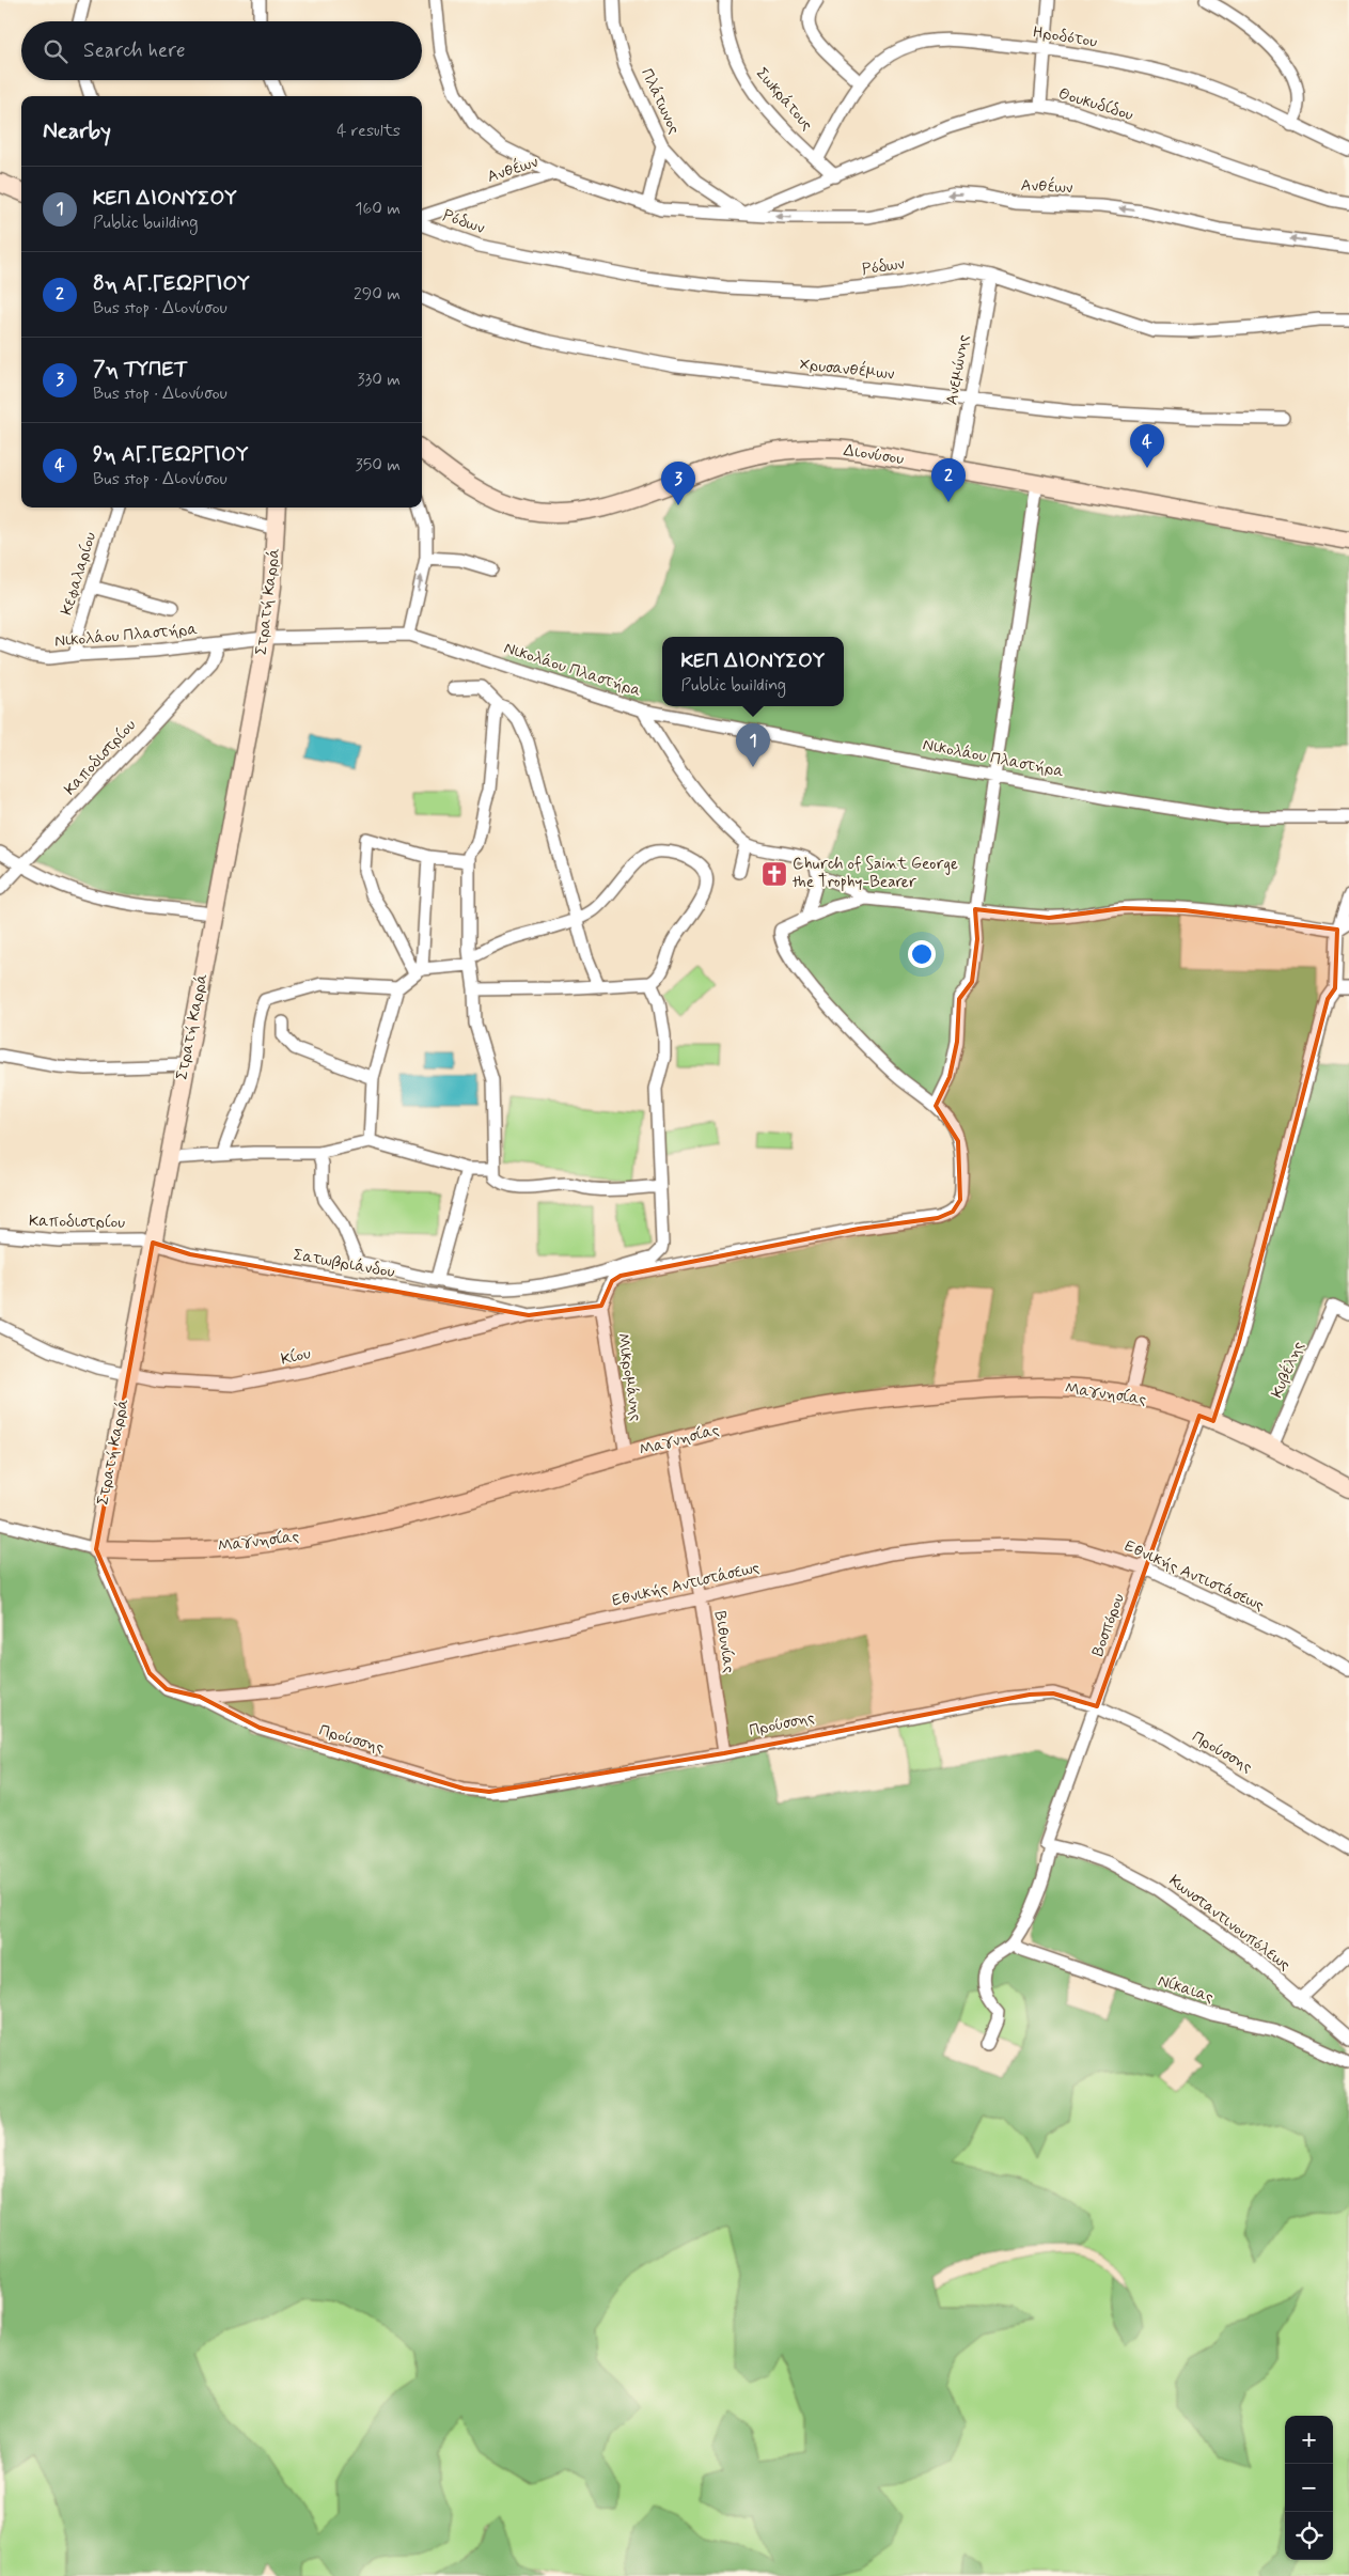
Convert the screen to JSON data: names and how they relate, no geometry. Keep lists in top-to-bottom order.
{
  "streets": {
    "street": [
      "Ηροδότου",
      "Σωκράτους",
      "Πλάτωνος",
      "Θουκυδίδου",
      "Ανθέων",
      "Ρόδων",
      "Χρυσανθέμων",
      "Ανεμώνης",
      "Διονύσου",
      "Κεφαλαρίου",
      "Στρατή Καρρά",
      "Νικολάου Πλαστήρα",
      "Καποδιστρίου",
      "Σατωβριάνδου",
      "Κίου",
      "Κυβέλης",
      "Μικρομάνης",
      "Μαγνησίας",
      "Εθνικής Αντιστάσεως",
      "Βοσπόρου",
      "Βιθυνίας",
      "Προύσσης",
      "Κωνσταντινουπόλεως",
      "Νίκαιας"
    ]
  },
  "crossings": [
    ["Ηροδότου", "Σωκράτους"],
    ["Σωκράτους", "Θουκυδίδου"],
    ["Σωκράτους", "Ανθέων"],
    ["Πλάτωνος", "Ανθέων"],
    ["Θουκυδίδου", "Ανθέων"],
    ["Ρόδων", "Ανεμώνης"],
    ["Χρυσανθέμων", "Ανεμώνης"],
    ["Ανεμώνης", "Διονύσου"],
    ["Κεφαλαρίου", "Νικολάου Πλαστήρα"],
    ["Στρατή Καρρά", "Νικολάου Πλαστήρα"],
    ["Στρατή Καρρά", "Καποδιστρίου"],
    ["Στρατή Καρρά", "Σατωβριάνδου"],
    ["Στρατή Καρρά", "Κίου"],
    ["Στρατή Καρρά", "Μαγνησίας"],
    ["Στρατή Καρρά", "Εθνικής Αντιστάσεως"],
    ["Νικολάου Πλαστήρα", "Καποδιστρίου"],
    ["Καποδιστρίου", "Σατωβριάνδου"],
    ["Σατωβριάνδου", "Κίου"],
    ["Κίου", "Μικρομάνης"],
    ["Κυβέλης", "Μαγνησίας"],
    ["Μικρομάνης", "Μαγνησίας"],
    ["Μαγνησίας", "Εθνικής Αντιστάσεως"],
    ["Μαγνησίας", "Βοσπόρου"],
    ["Μαγνησίας", "Βιθυνίας"],
    ["Εθνικής Αντιστάσεως", "Βοσπόρου"],
    ["Εθνικής Αντιστάσεως", "Βιθυνίας"],
    ["Εθνικής Αντιστάσεως", "Προύσσης"],
    ["Βοσπόρου", "Προύσσης"],
    ["Βοσπόρου", "Κωνσταντινουπόλεως"],
    ["Βοσπόρου", "Νίκαιας"],
    ["Βιθυνίας", "Προύσσης"]
  ],
  "one_way": ["Ανθέων"],
  "places": {
    "church": ["Church of Saint George the Trophy-Bearer"]
  },
  "page": {
    "search": "Search here",
    "heading": ["Nearby", "4 results"],
    "list": [
      {
        "mark": "1",
        "name": "ΚΕΠ ΔΙΟΝΥΣΟΥ",
        "note": "Public building",
        "value": "160 m"
      },
      {
        "mark": "2",
        "name": "8η ΑΓ.ΓΕΩΡΓΙΟΥ",
        "note": "Bus stop · Διονύσου",
        "value": "290 m"
      },
      {
        "mark": "3",
        "name": "7η ΤΥΠΕΤ",
        "note": "Bus stop · Διονύσου",
        "value": "330 m"
      },
      {
        "mark": "4",
        "name": "9η ΑΓ.ΓΕΩΡΓΙΟΥ",
        "note": "Bus stop · Διονύσου",
        "value": "350 m"
      }
    ],
    "pins": [
      "4",
      "2",
      "3",
      "1"
    ],
    "popup": ["ΚΕΠ ΔΙΟΝΥΣΟΥ", "Public building"],
    "map_buttons": ["+", "−"]
  }
}
